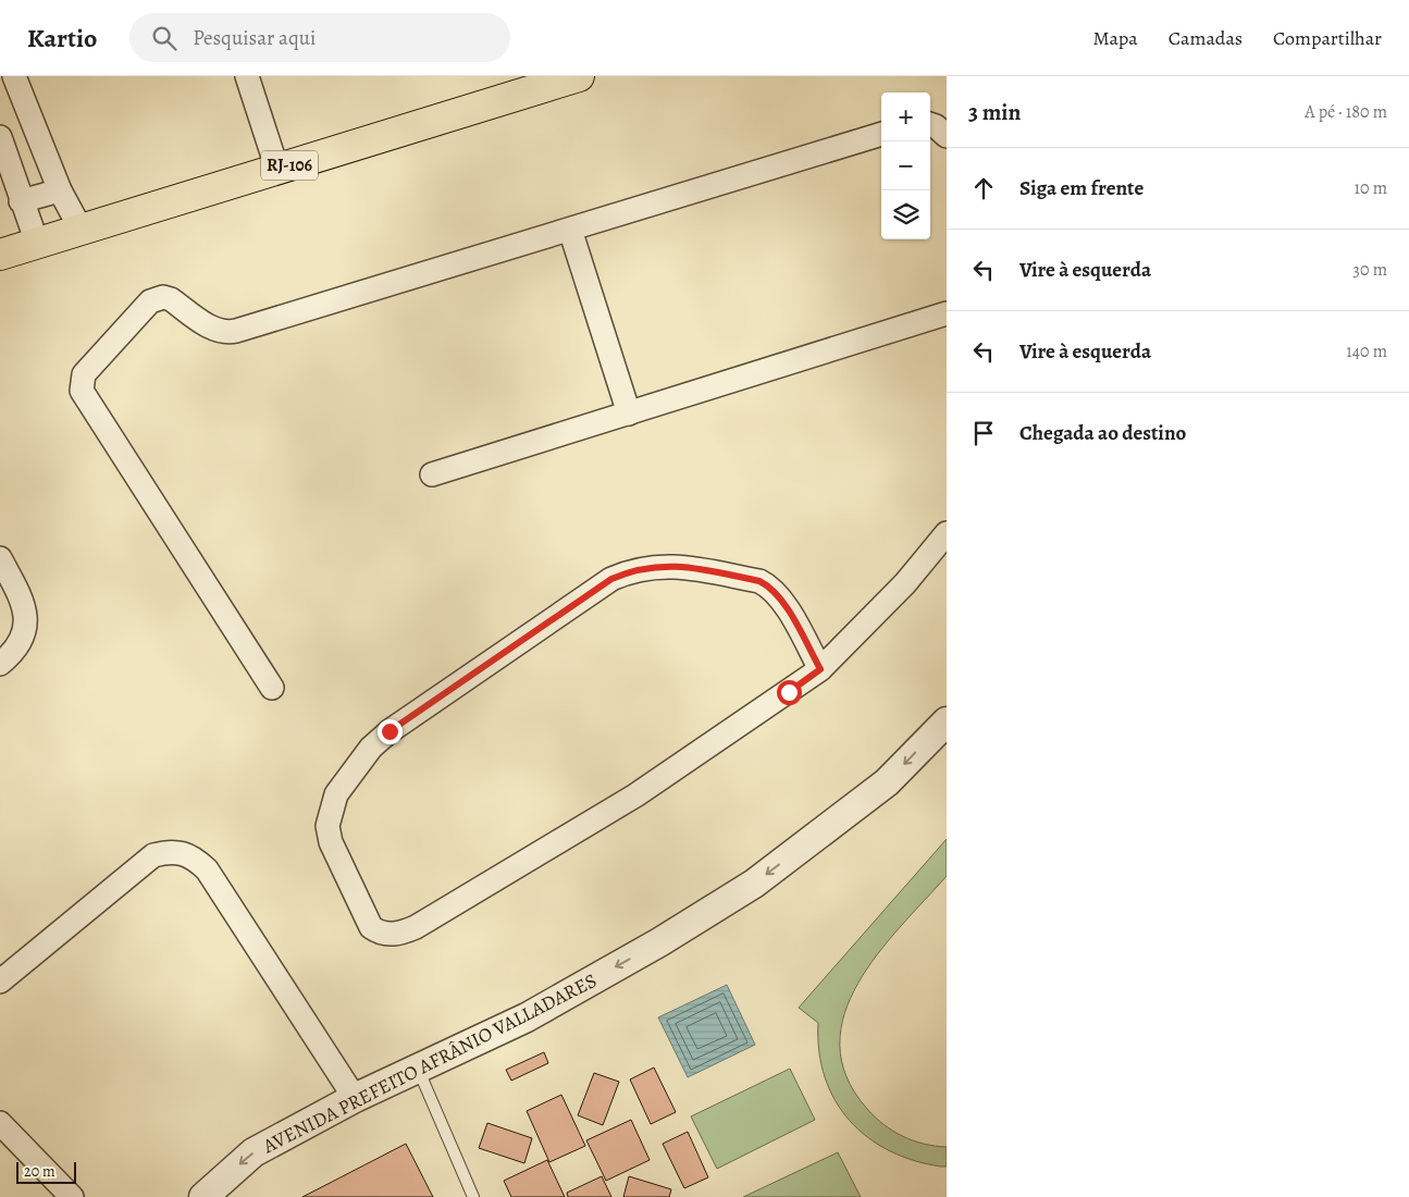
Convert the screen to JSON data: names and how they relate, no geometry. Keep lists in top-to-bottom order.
{
  "streets": {
    "highway": ["RJ-106"],
    "street": ["AVENIDA PREFEITO AFRÂNIO VALLADARES"]
  },
  "one_way": ["AVENIDA PREFEITO AFRÂNIO VALLADARES"],
  "scale_bar": "20 m",
  "page": {
    "header": "Kartio",
    "search": "Pesquisar aqui",
    "nav": ["Mapa", "Camadas", "Compartilhar"],
    "heading": ["3 min", "A pé · 180 m"],
    "map_buttons": ["+", "−"],
    "list": [
      ["Siga em frente", "10 m"],
      ["Vire à esquerda", "30 m"],
      ["Vire à esquerda", "140 m"],
      "Chegada ao destino"
    ],
    "scale": "20 m"
  }
}
